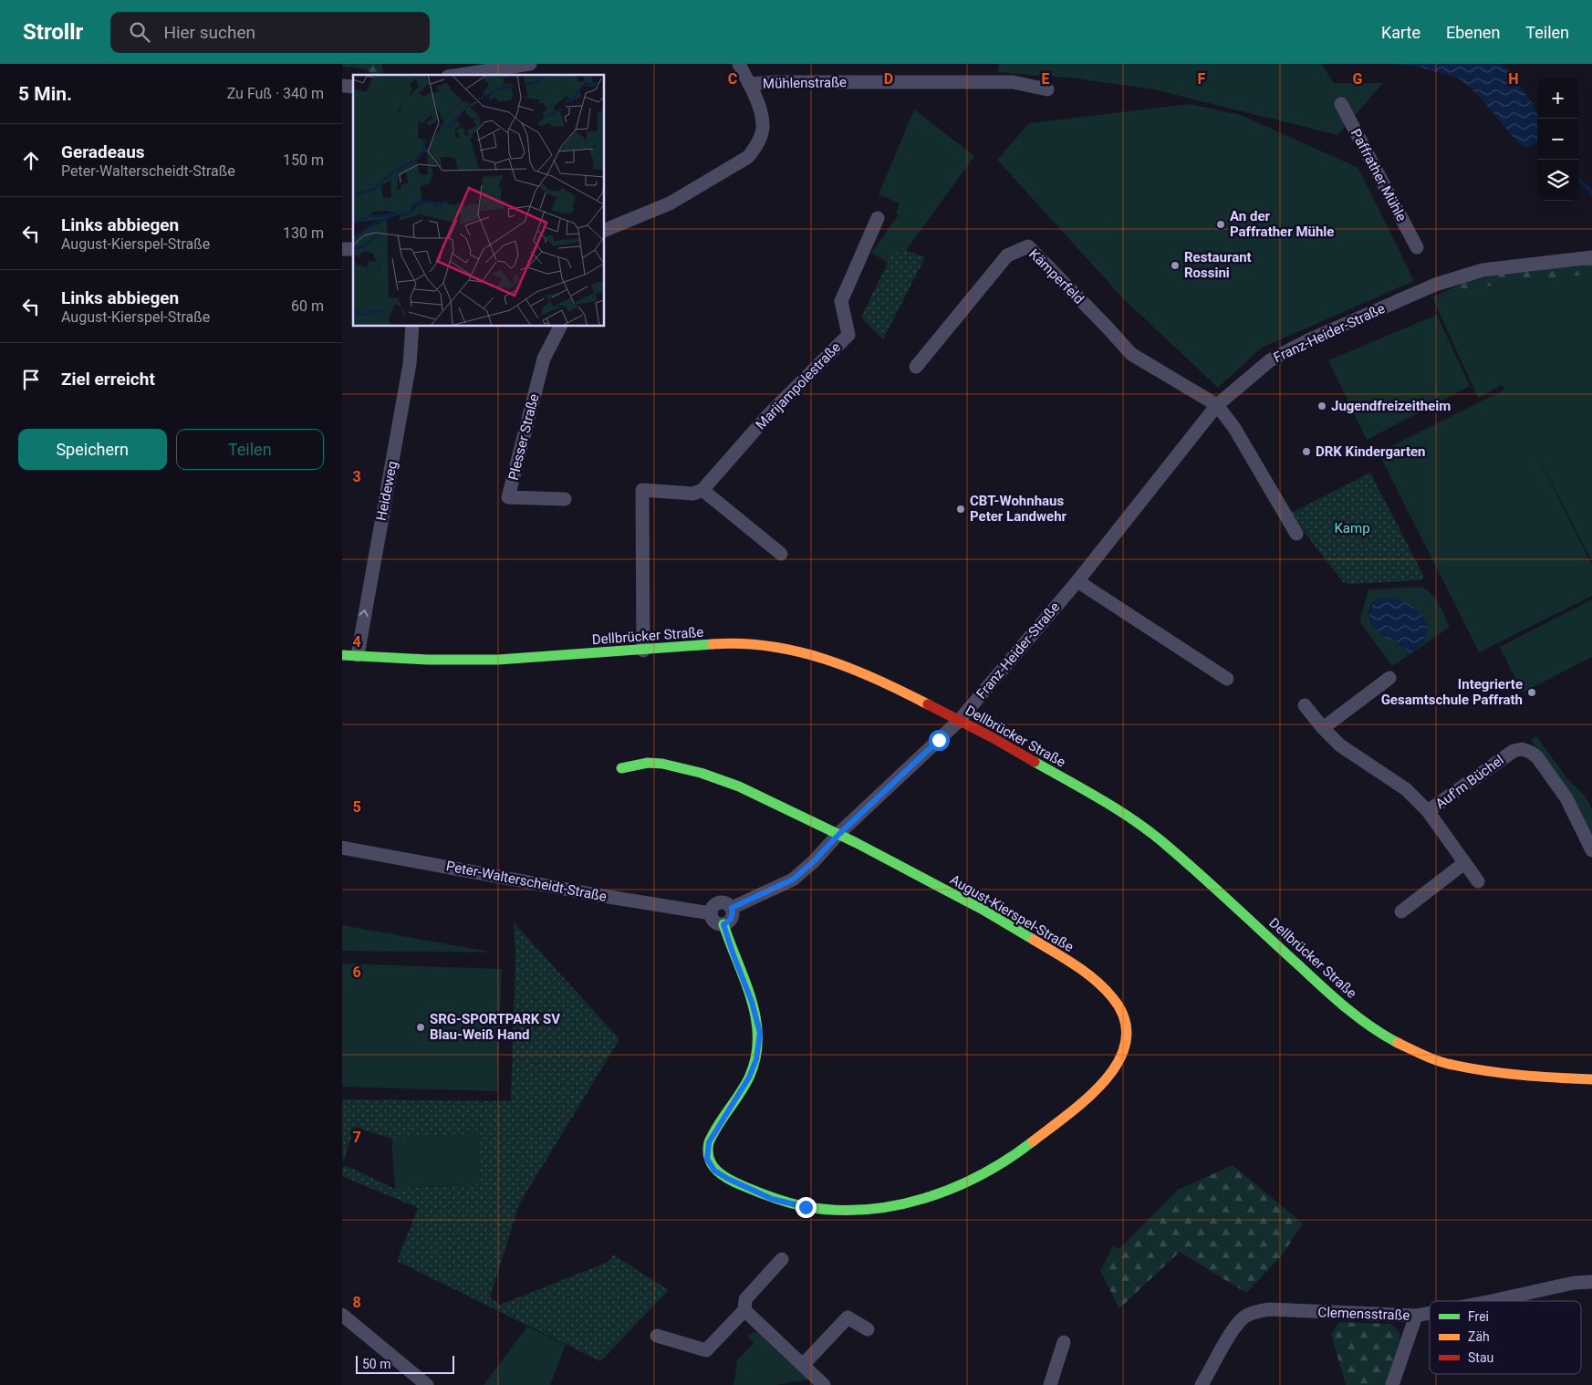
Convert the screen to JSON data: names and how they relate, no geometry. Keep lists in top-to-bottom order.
{
  "streets": {
    "main road": ["Dellbrücker Straße", "August-Kierspel-Straße"],
    "street": [
      "Mühlenstraße",
      "Paffrather Mühle",
      "Kämperfeld",
      "Franz-Heider-Straße",
      "Marijampolestraße",
      "Plesser Straße",
      "Heideweg",
      "Auf'm Büchel",
      "Peter-Walterscheidt-Straße",
      "Clemensstraße"
    ]
  },
  "crossings": [
    ["Kämperfeld", "Franz-Heider-Straße"],
    ["Franz-Heider-Straße", "Dellbrücker Straße"],
    ["Heideweg", "Dellbrücker Straße"],
    ["Peter-Walterscheidt-Straße", "August-Kierspel-Straße"]
  ],
  "one_way": ["Heideweg"],
  "parks": ["Kamp"],
  "places": [
    "An der Paffrather Mühle",
    "Restaurant Rossini",
    "Jugendfreizeitheim",
    "DRK Kindergarten",
    "CBT-Wohnhaus Peter Landwehr",
    "Integrierte Gesamtschule Paffrath",
    "SRG-SPORTPARK SV Blau-Weiß Hand"
  ],
  "legend": ["Frei", "Zäh", "Stau"],
  "scale_bar": "50 m",
  "page": {
    "header": "Strollr",
    "search": "Hier suchen",
    "nav": ["Karte", "Ebenen", "Teilen"],
    "heading": ["5 Min.", "Zu Fuß · 340 m"],
    "map_buttons": ["+", "−"],
    "list": [
      ["Geradeaus", "Peter-Walterscheidt-Straße", "150 m"],
      ["Links abbiegen", "August-Kierspel-Straße", "130 m"],
      ["Links abbiegen", "August-Kierspel-Straße", "60 m"],
      "Ziel erreicht"
    ],
    "buttons": ["Speichern", "Teilen"],
    "scale": "50 m"
  },
  "grid": {
    "columns": [
      "C",
      "D",
      "E",
      "F",
      "G",
      "H"
    ],
    "rows": [
      "3",
      "4",
      "5",
      "6",
      "7",
      "8"
    ]
  }
}
